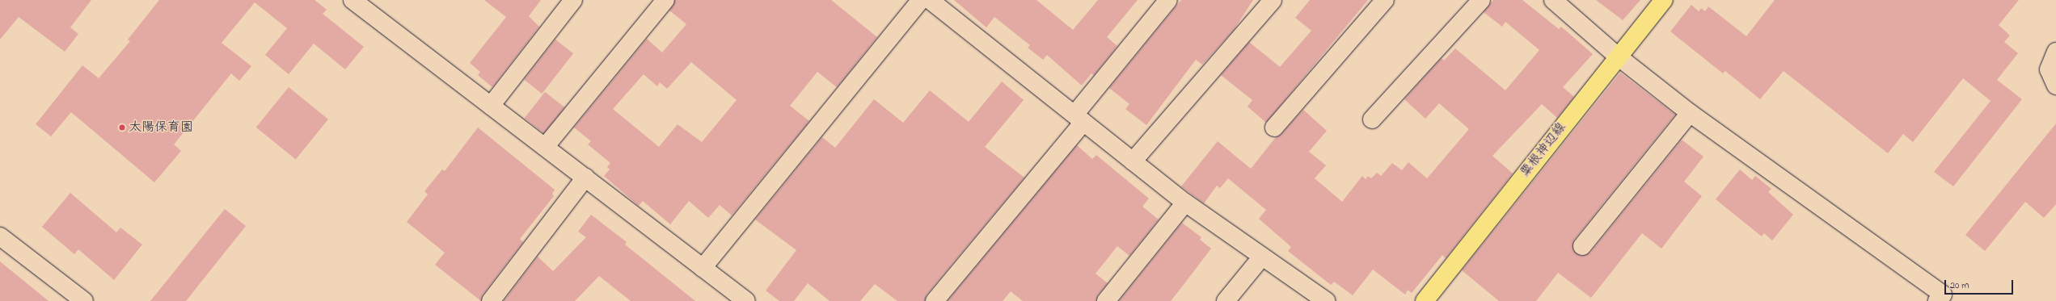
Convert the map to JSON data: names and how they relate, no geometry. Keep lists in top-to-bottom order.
{
  "streets": {
    "main road": ["粟根神辺線"]
  },
  "places": ["太陽保育園"],
  "scale_bar": "20 m"
}
